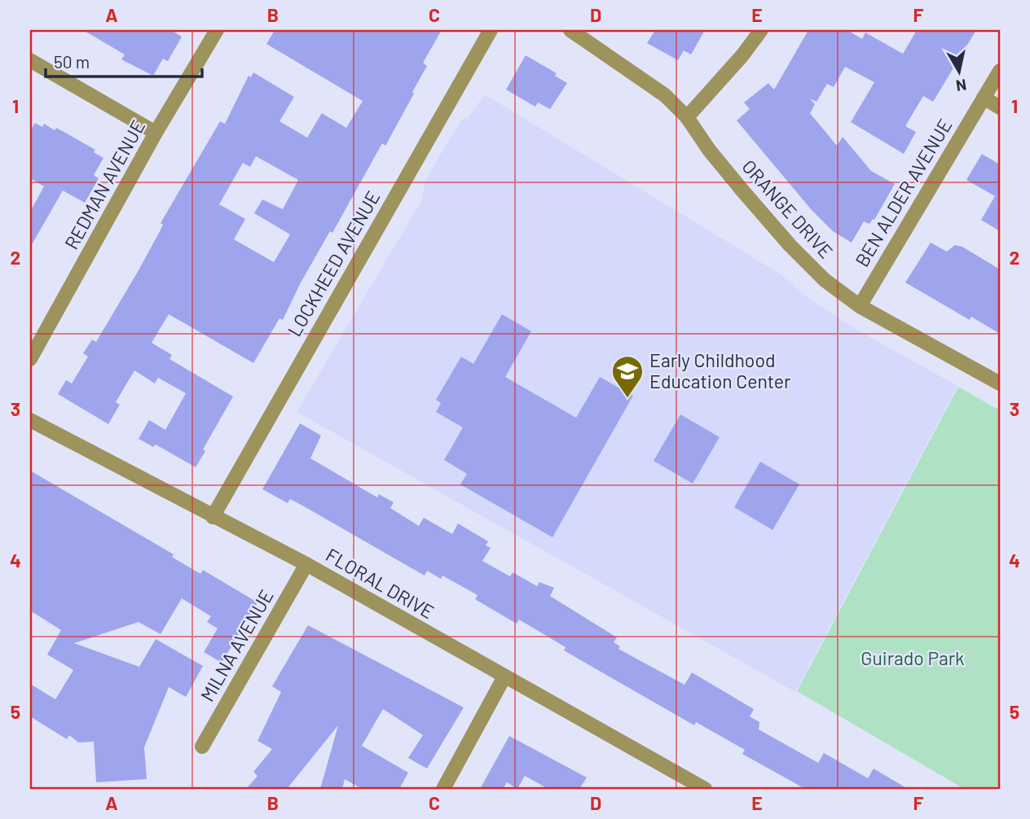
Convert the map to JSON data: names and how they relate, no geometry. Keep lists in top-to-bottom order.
{
  "streets": {
    "street": [
      "REDMAN AVENUE",
      "BEN ALDER AVENUE",
      "ORANGE DRIVE",
      "LOCKHEED AVENUE",
      "FLORAL DRIVE",
      "MILNA AVENUE"
    ]
  },
  "crossings": [
    ["BEN ALDER AVENUE", "ORANGE DRIVE"],
    ["LOCKHEED AVENUE", "FLORAL DRIVE"],
    ["FLORAL DRIVE", "MILNA AVENUE"]
  ],
  "parks": ["Guirado Park"],
  "places": {
    "school or university": ["Early Childhood Education Center"]
  },
  "scale_bar": "50 m",
  "north": "bottom",
  "grid": {
    "columns": [
      "A",
      "B",
      "C",
      "D",
      "E",
      "F"
    ],
    "rows": [
      "1",
      "2",
      "3",
      "4",
      "5"
    ]
  }
}
